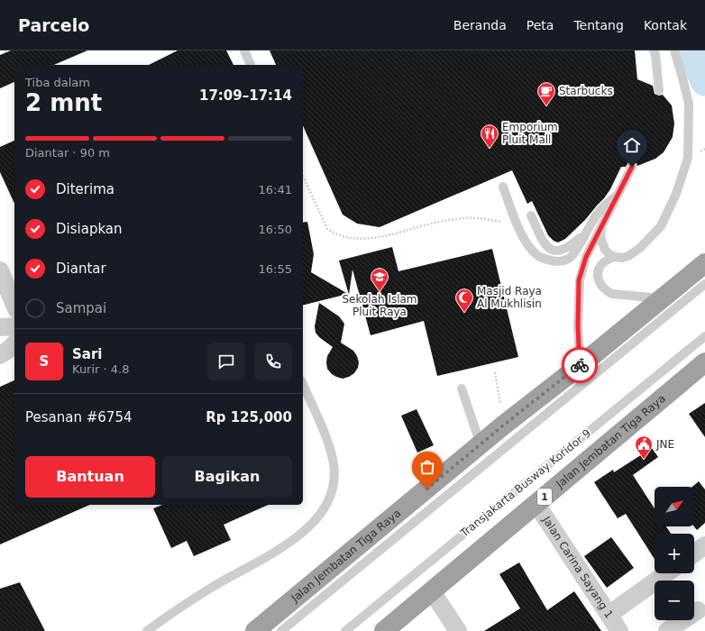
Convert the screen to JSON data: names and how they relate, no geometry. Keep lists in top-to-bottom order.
{
  "streets": {
    "highway": ["Jalan Jembatan Tiga Raya", "1"],
    "street": ["Jalan Carina Sayang 1"],
    "lane": ["Transjakarta Busway Koridor 9"]
  },
  "crossings": [
    ["Jalan Jembatan Tiga Raya", "Jalan Carina Sayang 1"]
  ],
  "places": {
    "cafe": ["Starbucks"],
    "restaurant": ["Emporium Pluit Mall"],
    "school or university": ["Sekolah Islam Pluit Raya"],
    "mosque": ["Masjid Raya Al Mukhlisin"],
    "public building": ["JNE"]
  },
  "north": "top right",
  "page": {
    "header": "Parcelo",
    "nav": [
      "Beranda",
      "Peta",
      "Tentang",
      "Kontak"
    ],
    "heading": ["2 mnt", "Tiba dalam", "17:09–17:14"],
    "panel": [
      "Sari",
      "Kurir · 4.8",
      "Pesanan #6754",
      "Rp 125,000"
    ],
    "bar": "Diantar · 90 m",
    "list": [
      ["Diterima", "16:41"],
      ["Disiapkan", "16:50"],
      ["Diantar", "16:55"],
      "Sampai"
    ],
    "round": "S",
    "buttons": ["Bantuan", "Bagikan"],
    "map_buttons": ["+", "−"]
  }
}
